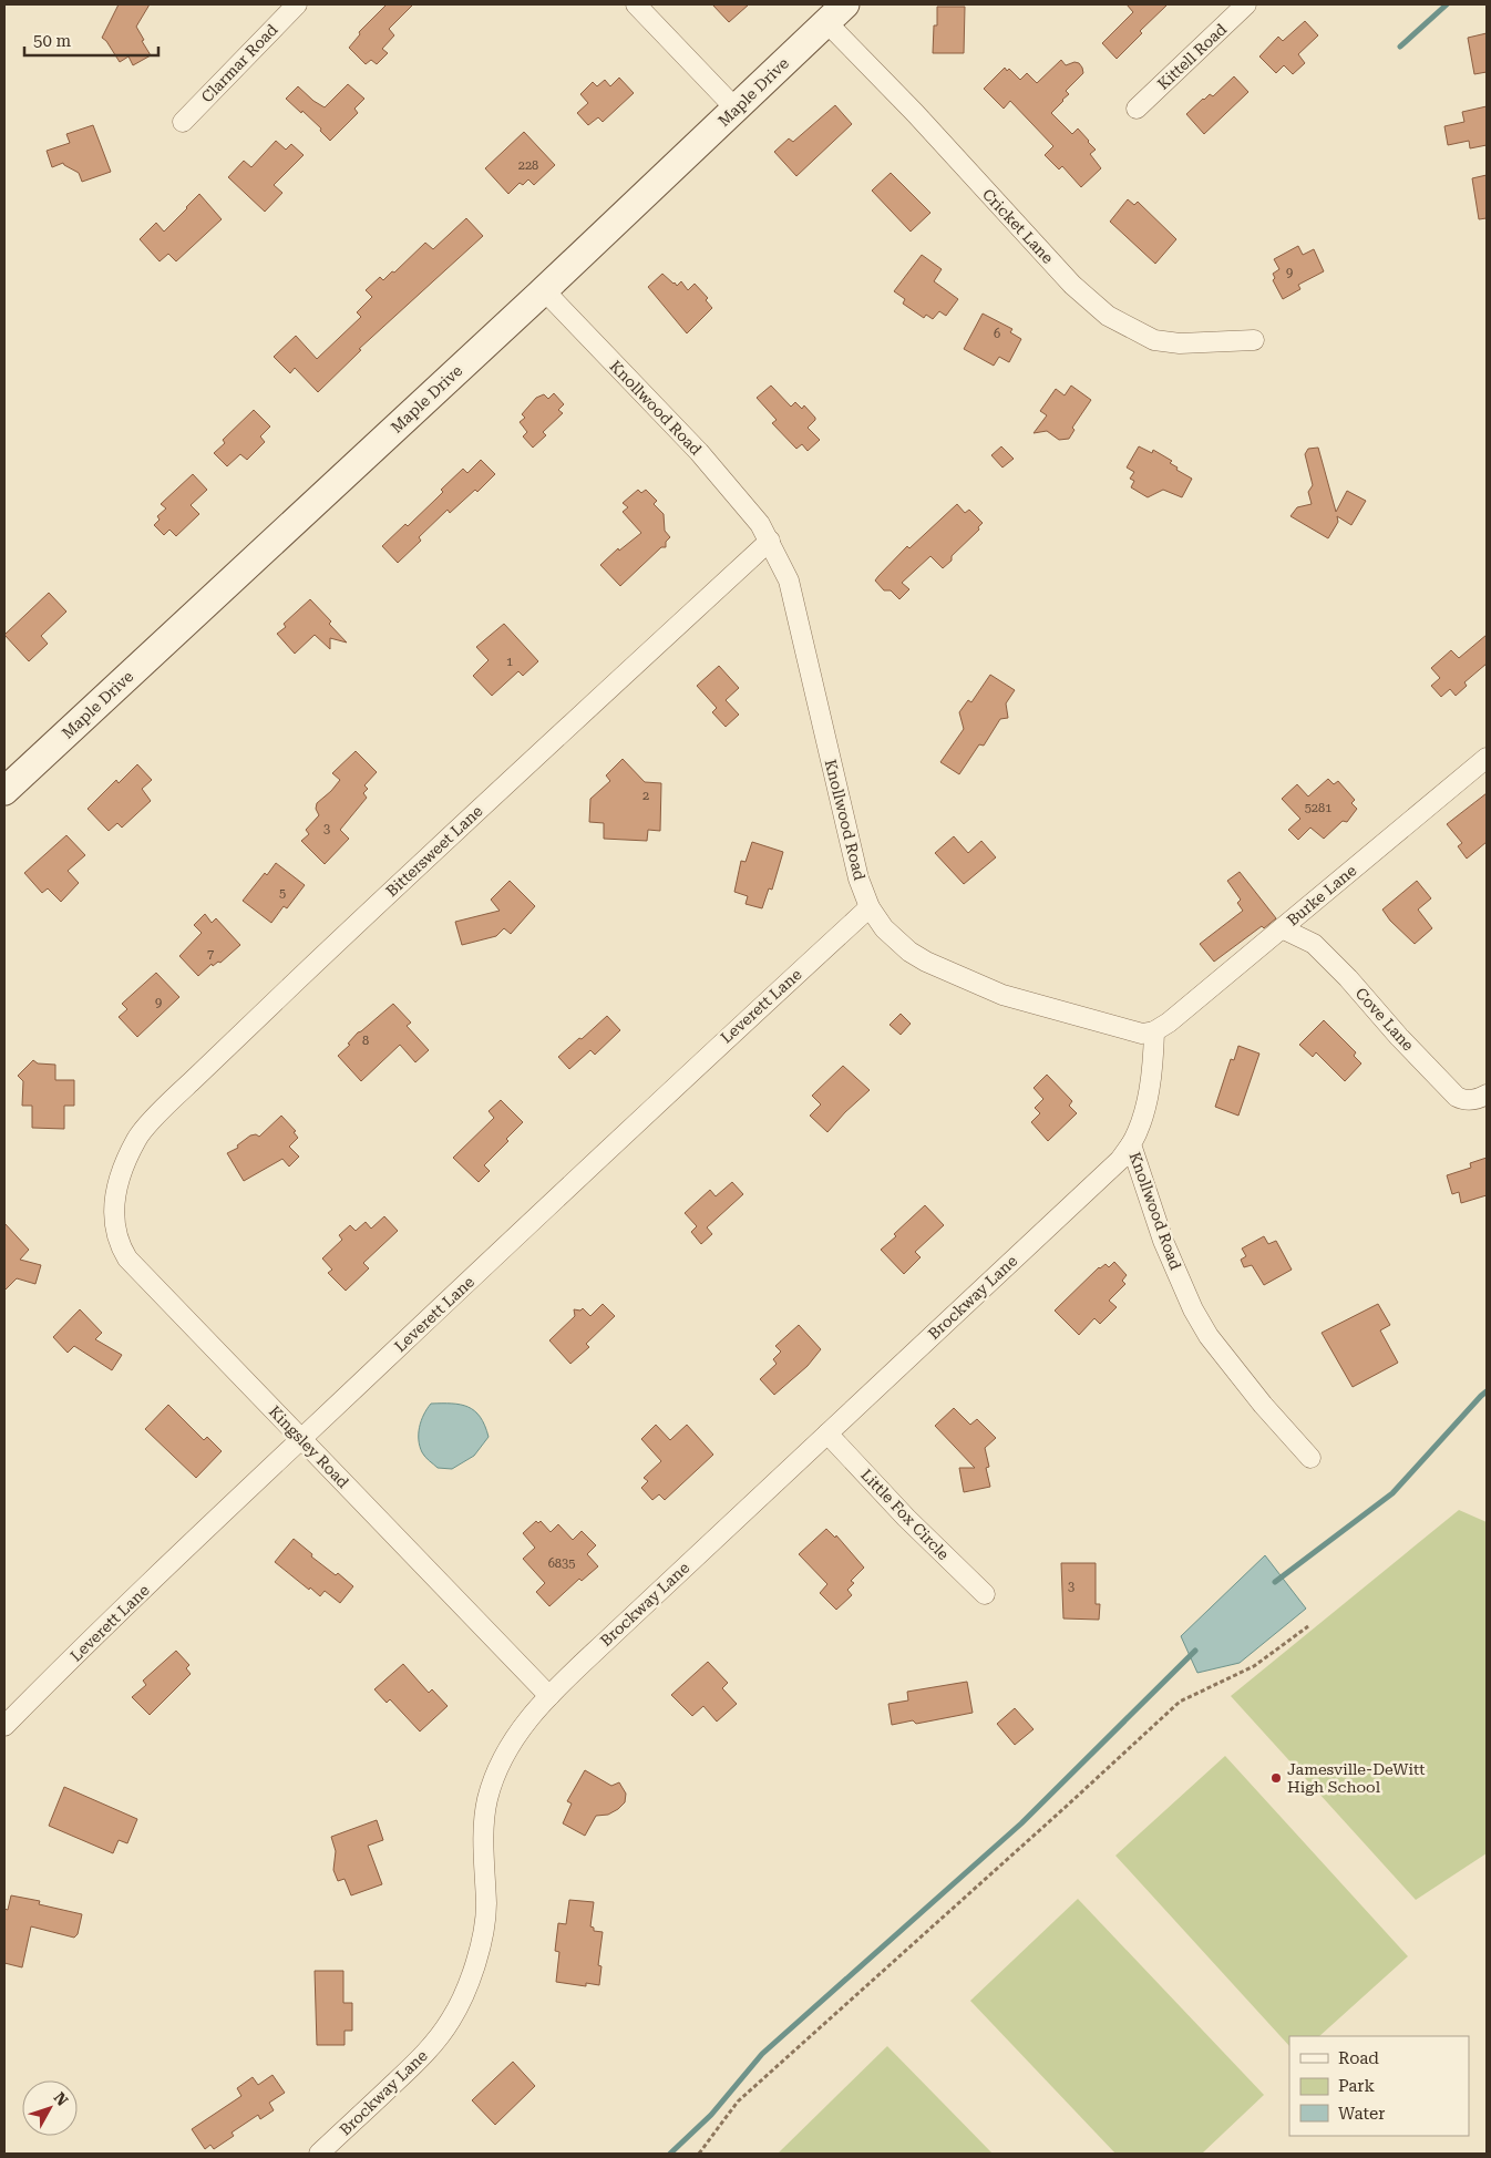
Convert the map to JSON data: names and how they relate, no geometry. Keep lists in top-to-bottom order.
{
  "streets": {
    "street": [
      "Kittell Road",
      "Clarmar Road",
      "Maple Drive",
      "Cricket Lane",
      "Knollwood Road",
      "Bittersweet Lane",
      "Burke Lane",
      "Leverett Lane",
      "Cove Lane",
      "Brockway Lane",
      "Kingsley Road",
      "Little Fox Circle"
    ]
  },
  "crossings": [
    ["Maple Drive", "Cricket Lane"],
    ["Maple Drive", "Knollwood Road"],
    ["Knollwood Road", "Bittersweet Lane"],
    ["Knollwood Road", "Burke Lane"],
    ["Knollwood Road", "Leverett Lane"],
    ["Knollwood Road", "Brockway Lane"],
    ["Bittersweet Lane", "Kingsley Road"],
    ["Burke Lane", "Cove Lane"],
    ["Leverett Lane", "Kingsley Road"],
    ["Brockway Lane", "Kingsley Road"],
    ["Brockway Lane", "Little Fox Circle"]
  ],
  "places": ["Jamesville-DeWitt High School"],
  "house_numbers": [
    "228",
    "9",
    "6",
    "1",
    "2",
    "5281",
    "3",
    "5",
    "7",
    "9",
    "8",
    "6835",
    "3"
  ],
  "legend": ["Road", "Park", "Water"],
  "scale_bar": "50 m",
  "north": "top right"
}
